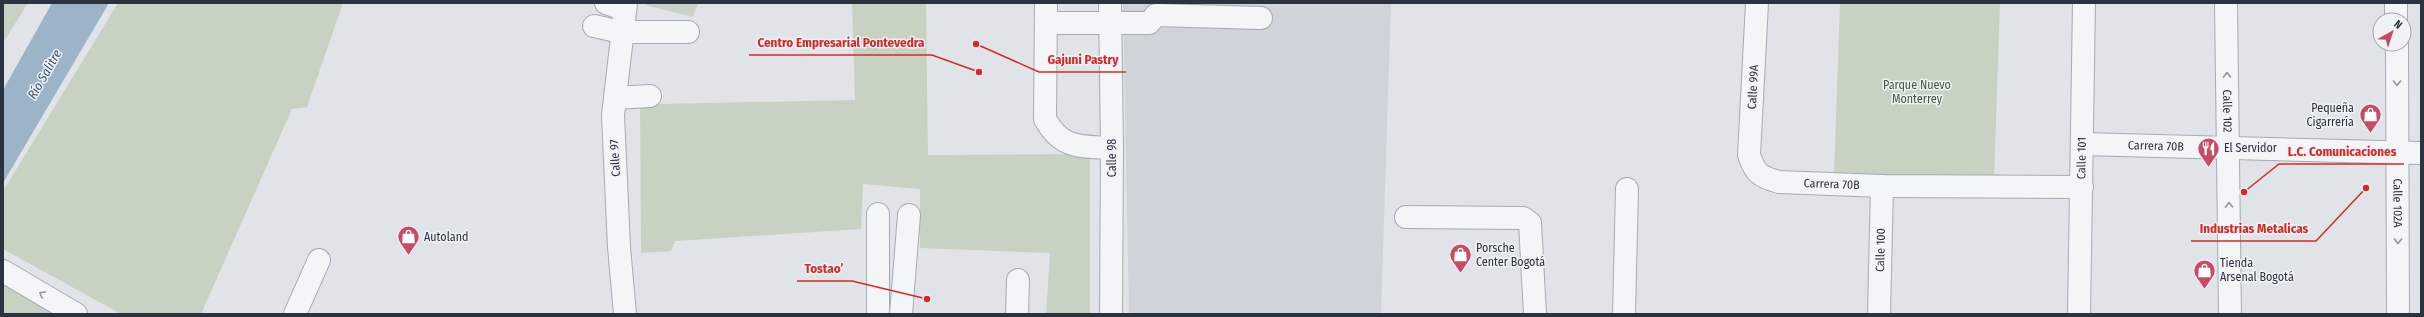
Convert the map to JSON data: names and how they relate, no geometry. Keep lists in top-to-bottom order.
{
  "streets": {
    "street": [
      "Calle 99A",
      "Calle 102",
      "Carrera 70B",
      "Calle 97",
      "Calle 98",
      "Calle 101",
      "Calle 102A",
      "Calle 100"
    ]
  },
  "crossings": [
    ["Calle 99A", "Carrera 70B"],
    ["Calle 102", "Carrera 70B"],
    ["Carrera 70B", "Calle 101"],
    ["Carrera 70B", "Calle 102A"],
    ["Carrera 70B", "Calle 100"]
  ],
  "one_way": ["Calle 102", "Calle 102A"],
  "water": ["Río Salitre"],
  "parks": ["Parque Nuevo Monterrey"],
  "places": {
    "other": [
      "Gajuni Pastry",
      "Centro Empresarial Pontevedra",
      "Industrias Metalicas",
      "L.C. Comunicaciones",
      "Tostao’"
    ],
    "shop": [
      "Pequeña Cigarrería",
      "Autoland",
      "Porsche Center Bogotá",
      "Tienda Arsenal Bogotá"
    ],
    "restaurant": ["El Servidor"]
  },
  "north": "top right"
}
